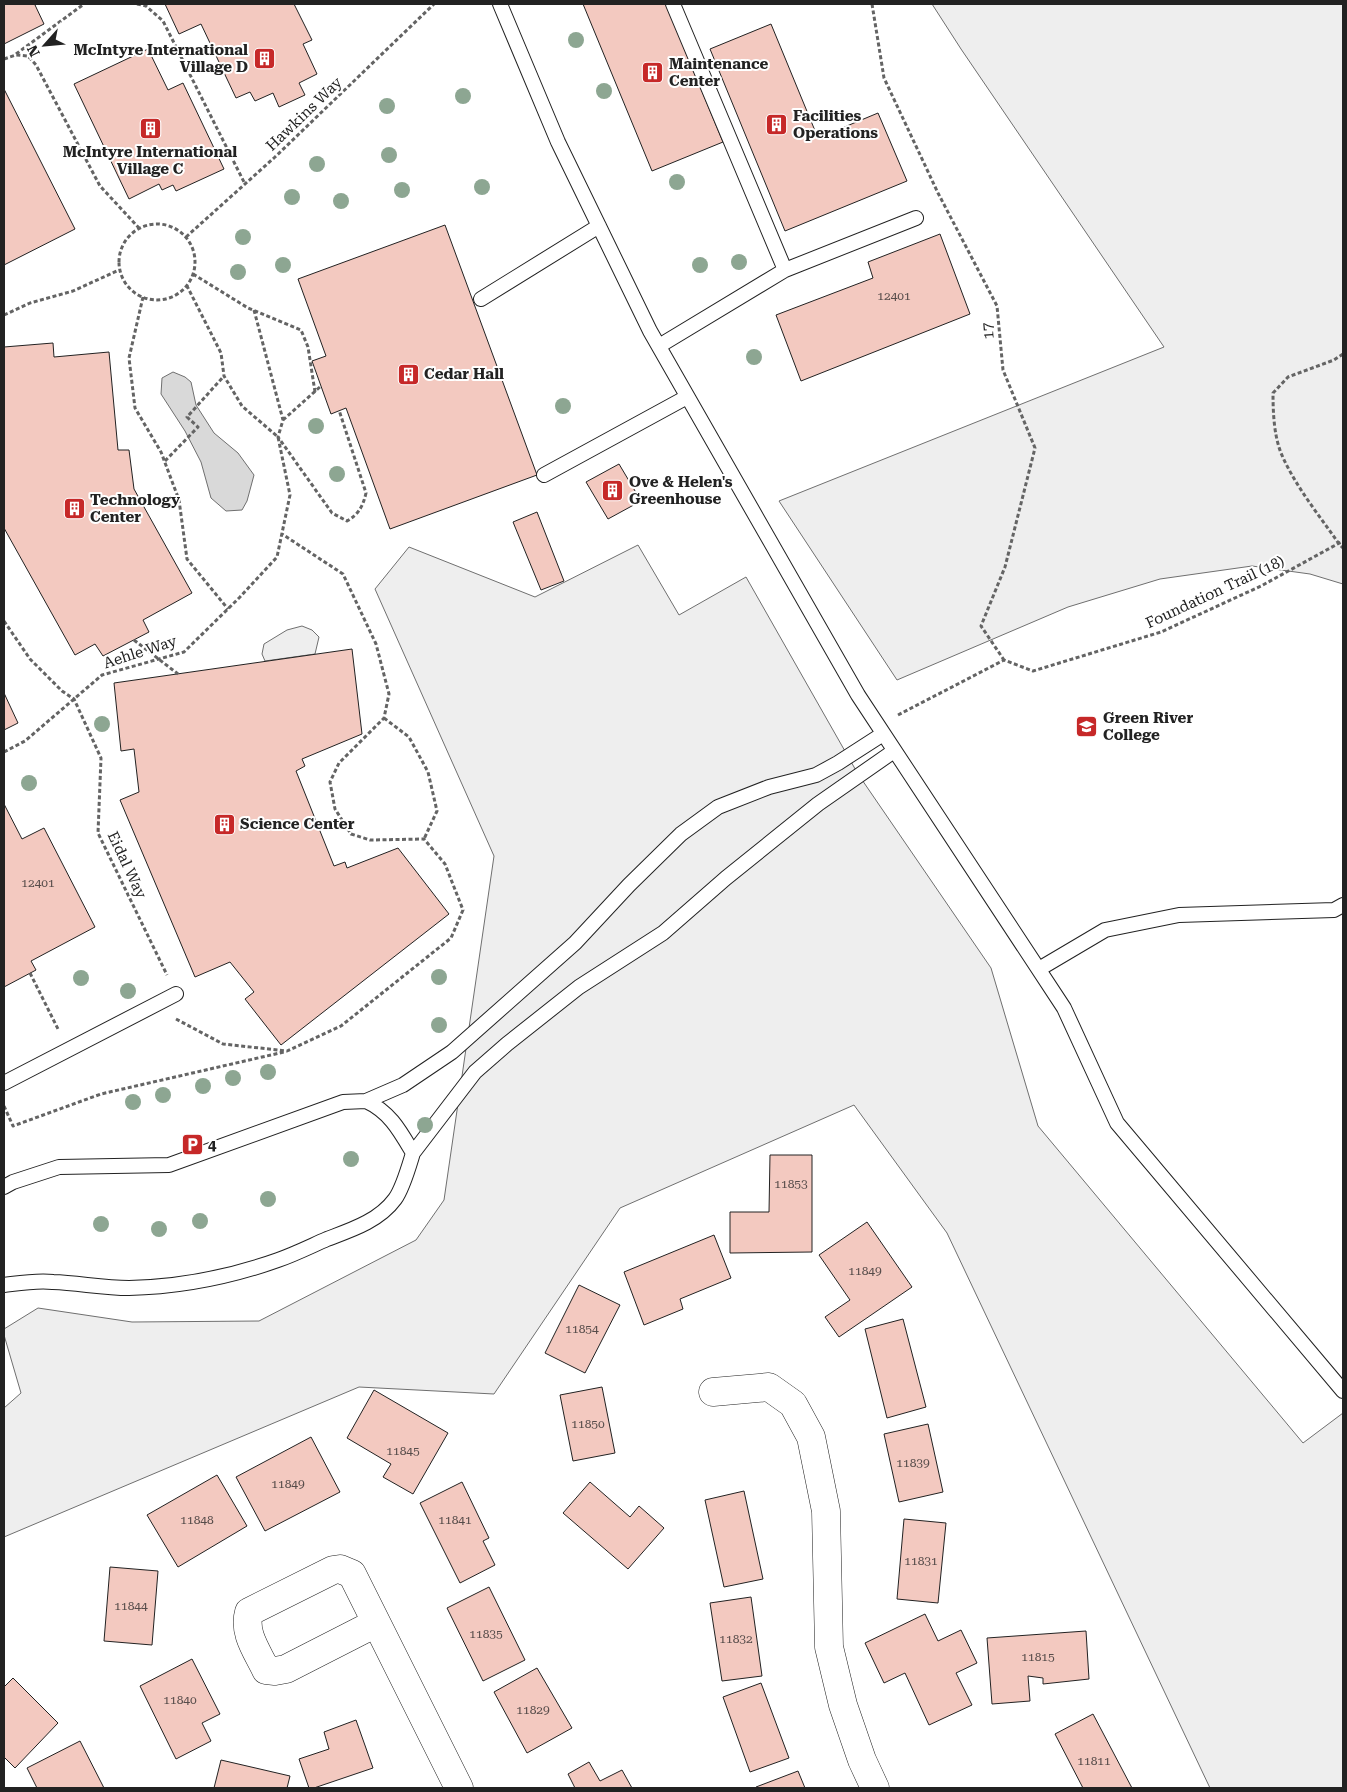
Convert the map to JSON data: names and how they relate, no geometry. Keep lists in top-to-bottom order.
{
  "streets": {
    "path": [
      "Hawkins Way",
      "17",
      "Foundation Trail (18)",
      "Aehle Way",
      "Eidal Way"
    ]
  },
  "crossings": [
    ["17", "Foundation Trail (18)"],
    ["Aehle Way", "Eidal Way"]
  ],
  "places": {
    "building": [
      "McIntyre International Village D",
      "Maintenance Center",
      "Facilities Operations",
      "McIntyre International Village C",
      "Cedar Hall",
      "Ove & Helen's Greenhouse",
      "Technology Center",
      "Science Center"
    ],
    "school or university": ["Green River College"],
    "parking": ["4"]
  },
  "house_numbers": [
    "12401",
    "12401",
    "11853",
    "11849",
    "11854",
    "11850",
    "11845",
    "11839",
    "11849",
    "11848",
    "11841",
    "11831",
    "11844",
    "11835",
    "11832",
    "11815",
    "11840",
    "11829",
    "11811"
  ],
  "north": "bottom left"
}
